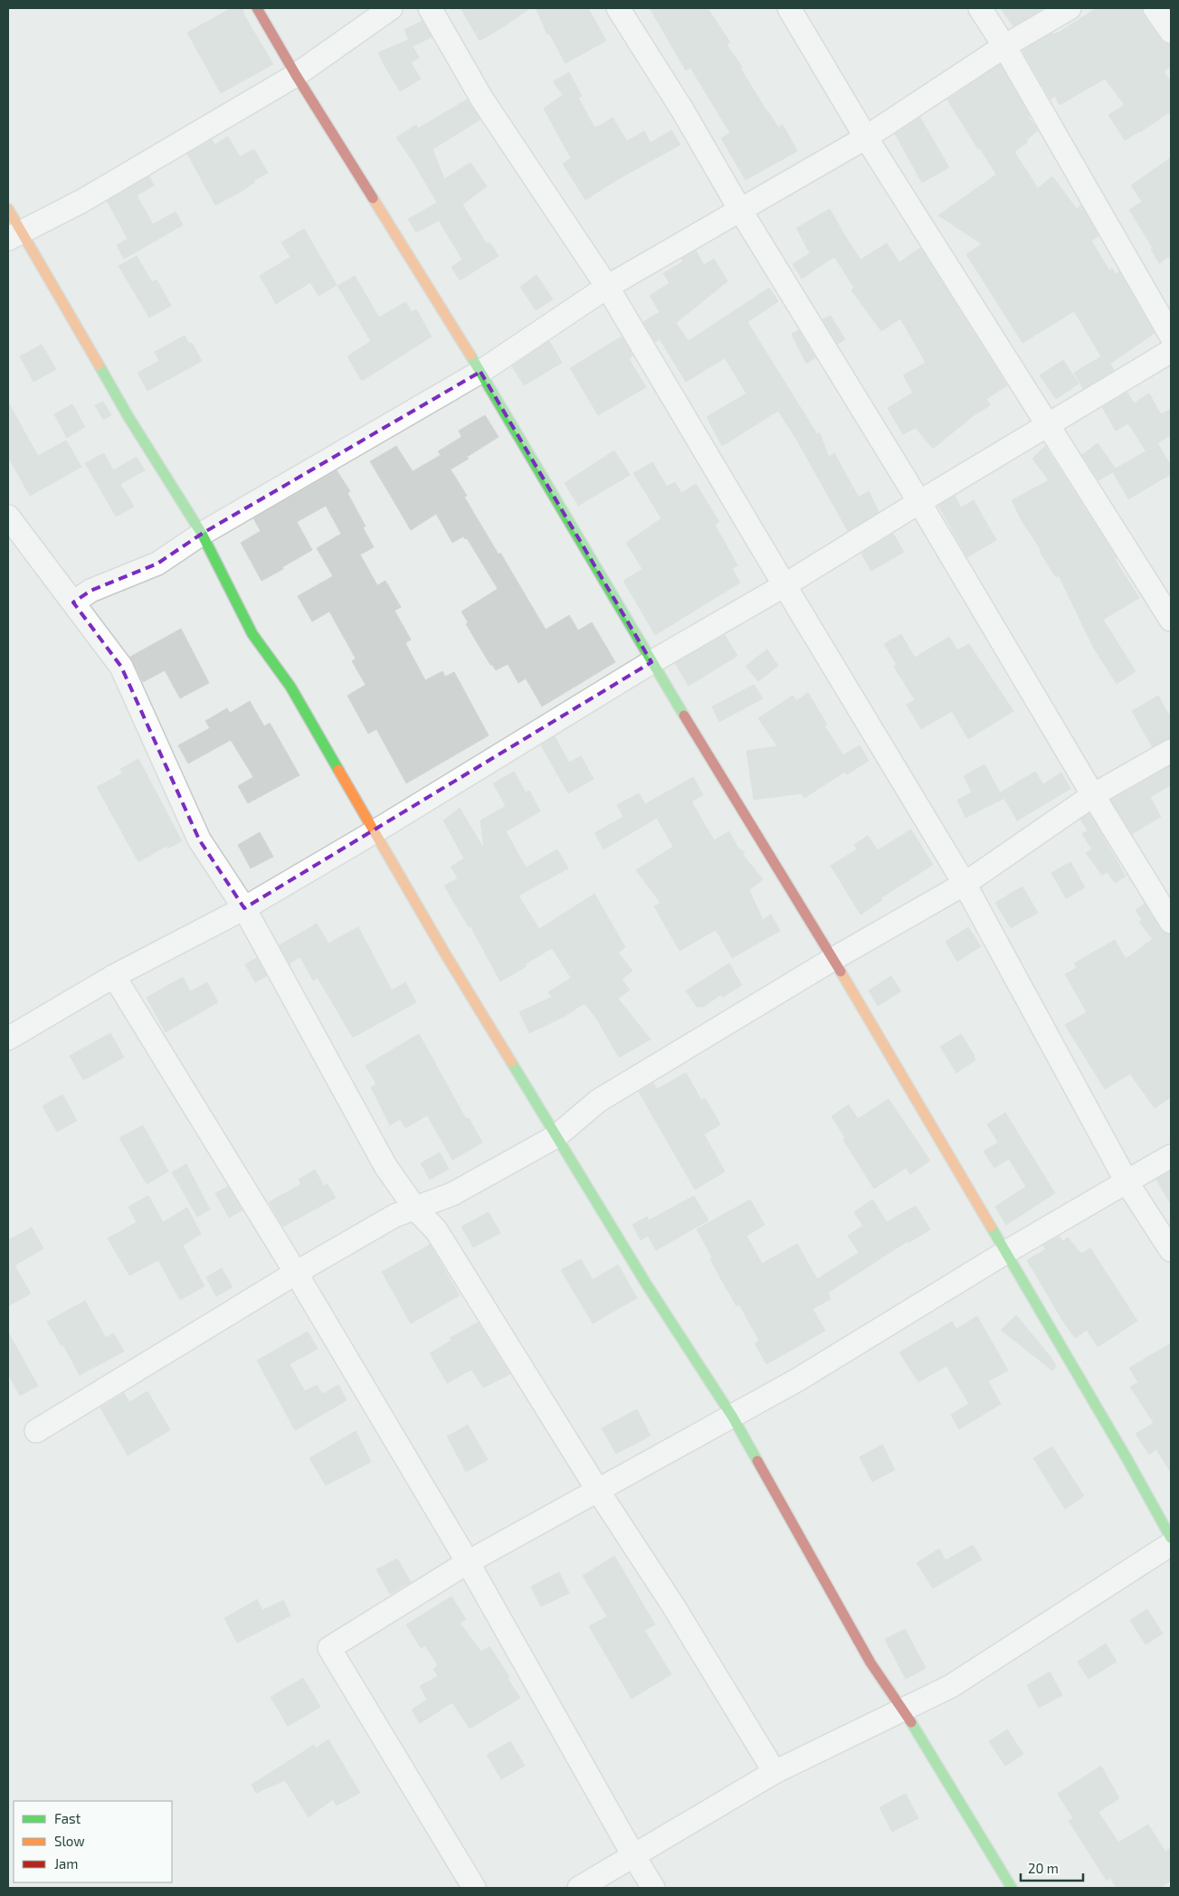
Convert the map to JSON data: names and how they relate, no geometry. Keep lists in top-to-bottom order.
{
  "legend": ["Fast", "Slow", "Jam"],
  "scale_bar": "20 m"
}
